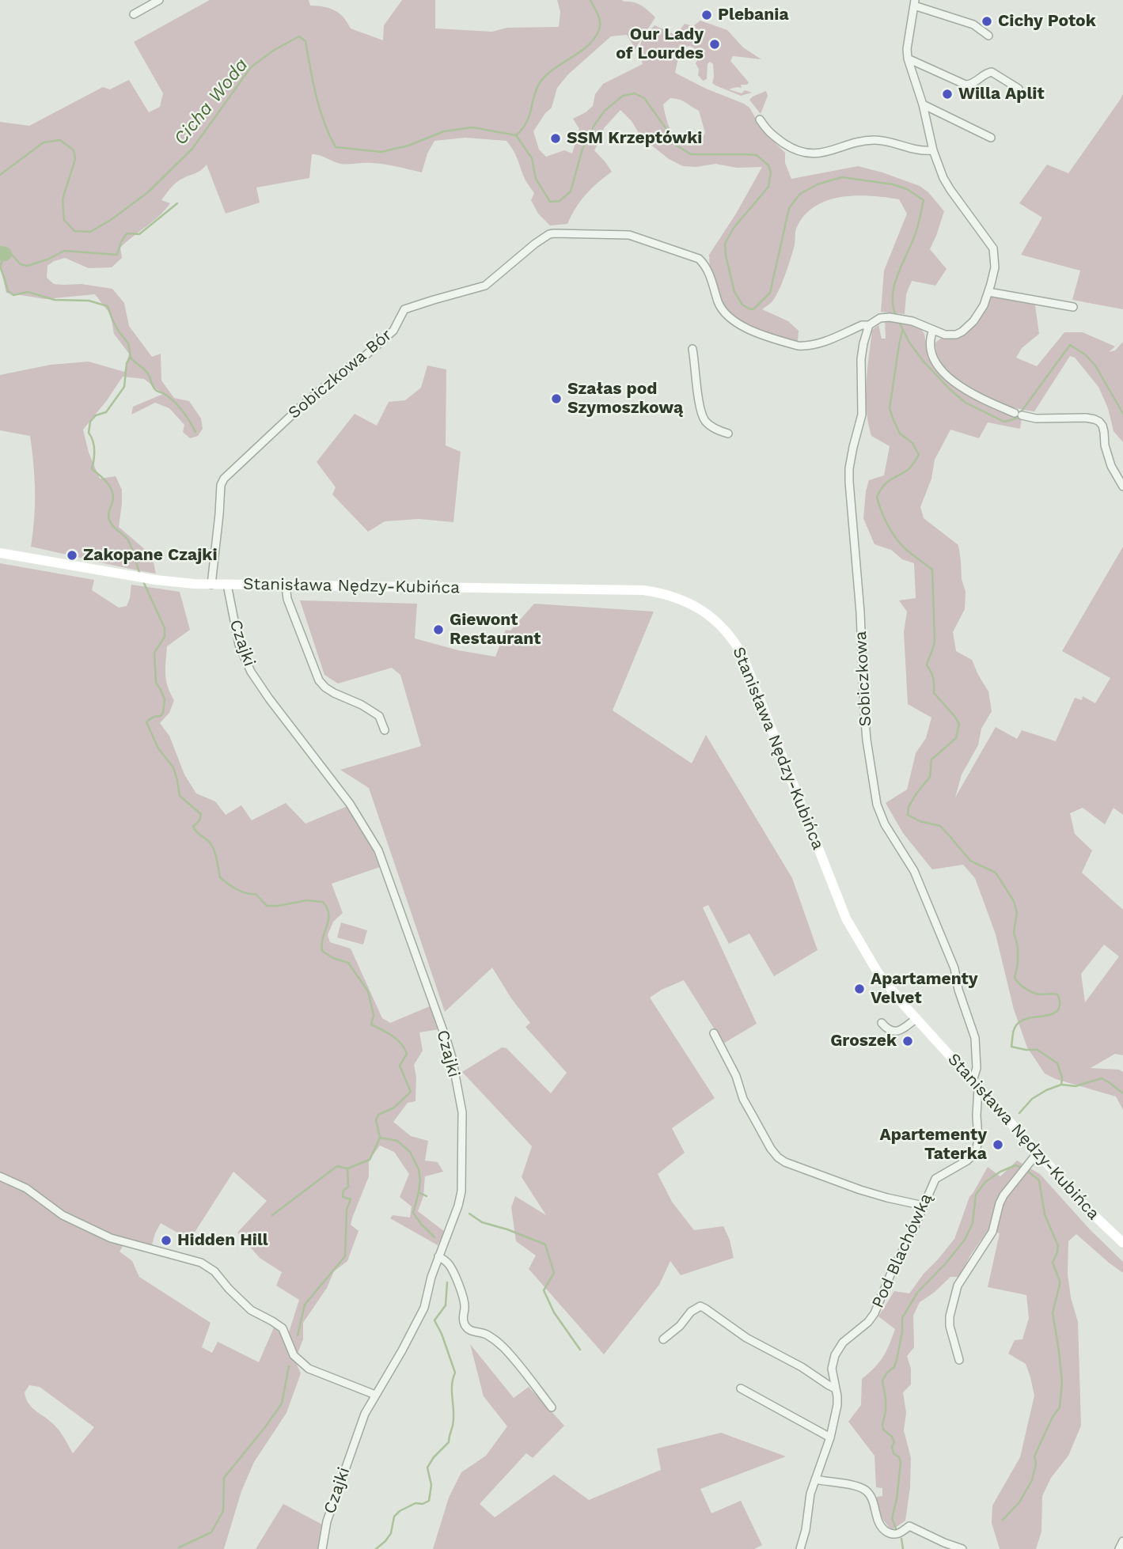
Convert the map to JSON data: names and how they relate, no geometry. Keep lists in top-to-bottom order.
{
  "streets": {
    "street": [
      "Sobiczkowa Bór",
      "Stanisława Nędzy-Kubińca",
      "Czajki",
      "Sobiczkowa",
      "Pod Blachówką"
    ]
  },
  "crossings": [
    ["Sobiczkowa Bór", "Stanisława Nędzy-Kubińca"],
    ["Sobiczkowa Bór", "Sobiczkowa"],
    ["Stanisława Nędzy-Kubińca", "Czajki"],
    ["Stanisława Nędzy-Kubińca", "Sobiczkowa"],
    ["Stanisława Nędzy-Kubińca", "Pod Blachówką"],
    ["Sobiczkowa", "Pod Blachówką"]
  ],
  "water": ["Cicha Woda"],
  "places": [
    "Plebania",
    "Cichy Potok",
    "Our Lady of Lourdes",
    "Willa Aplit",
    "SSM Krzeptówki",
    "Szałas pod Szymoszkową",
    "Zakopane Czajki",
    "Giewont Restaurant",
    "Apartamenty Velvet",
    "Groszek",
    "Apartementy Taterka",
    "Hidden Hill"
  ]
}
